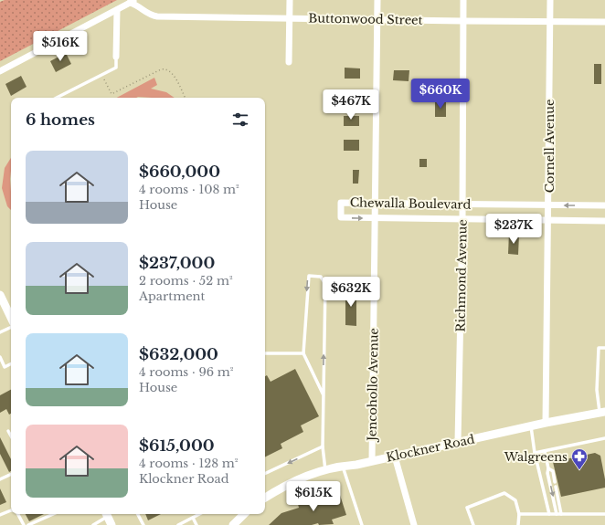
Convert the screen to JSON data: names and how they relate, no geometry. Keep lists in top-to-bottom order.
{
  "streets": {
    "main road": ["Klockner Road"],
    "street": [
      "Buttonwood Street",
      "Cornell Avenue",
      "Chewalla Boulevard",
      "Richmond Avenue",
      "Jencohollo Avenue"
    ]
  },
  "crossings": [
    ["Buttonwood Street", "Cornell Avenue"],
    ["Buttonwood Street", "Richmond Avenue"],
    ["Buttonwood Street", "Jencohollo Avenue"],
    ["Cornell Avenue", "Chewalla Boulevard"],
    ["Cornell Avenue", "Klockner Road"],
    ["Chewalla Boulevard", "Richmond Avenue"],
    ["Chewalla Boulevard", "Jencohollo Avenue"],
    ["Richmond Avenue", "Klockner Road"],
    ["Jencohollo Avenue", "Klockner Road"]
  ],
  "places": {
    "pharmacy": ["Walgreens"]
  },
  "page": {
    "price": [
      "$516K",
      "$660K",
      "$467K",
      "$237K",
      "$632K",
      "$615K"
    ],
    "heading": "6 homes",
    "list": [
      {
        "name": "$660,000",
        "note": "4 rooms · 108 m² · House"
      },
      {
        "name": "$237,000",
        "note": "2 rooms · 52 m² · Apartment"
      },
      {
        "name": "$632,000",
        "note": "4 rooms · 96 m² · House"
      },
      {
        "name": "$615,000",
        "note": "4 rooms · 128 m² · Klockner Road"
      }
    ]
  }
}
